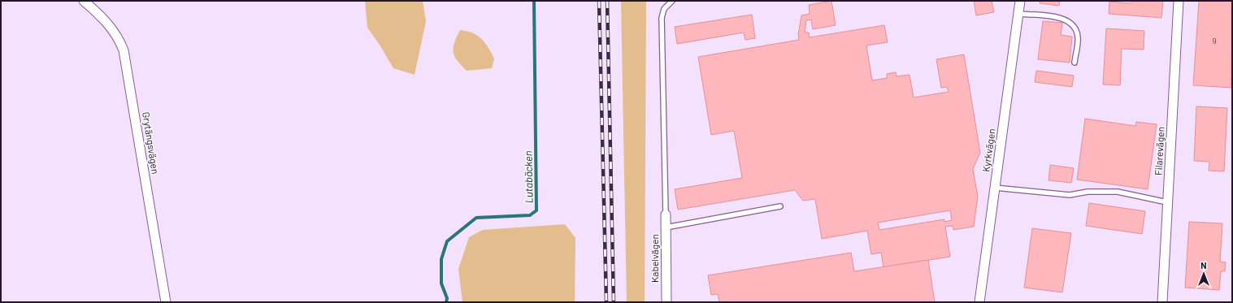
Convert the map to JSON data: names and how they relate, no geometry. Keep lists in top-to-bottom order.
{
  "streets": {
    "street": [
      "Grytängsvägen",
      "Kyrkvägen",
      "Filarevägen",
      "Kabelvägen"
    ]
  },
  "water": ["Lutabäcken"],
  "house_numbers": ["9"],
  "north": "top"
}
